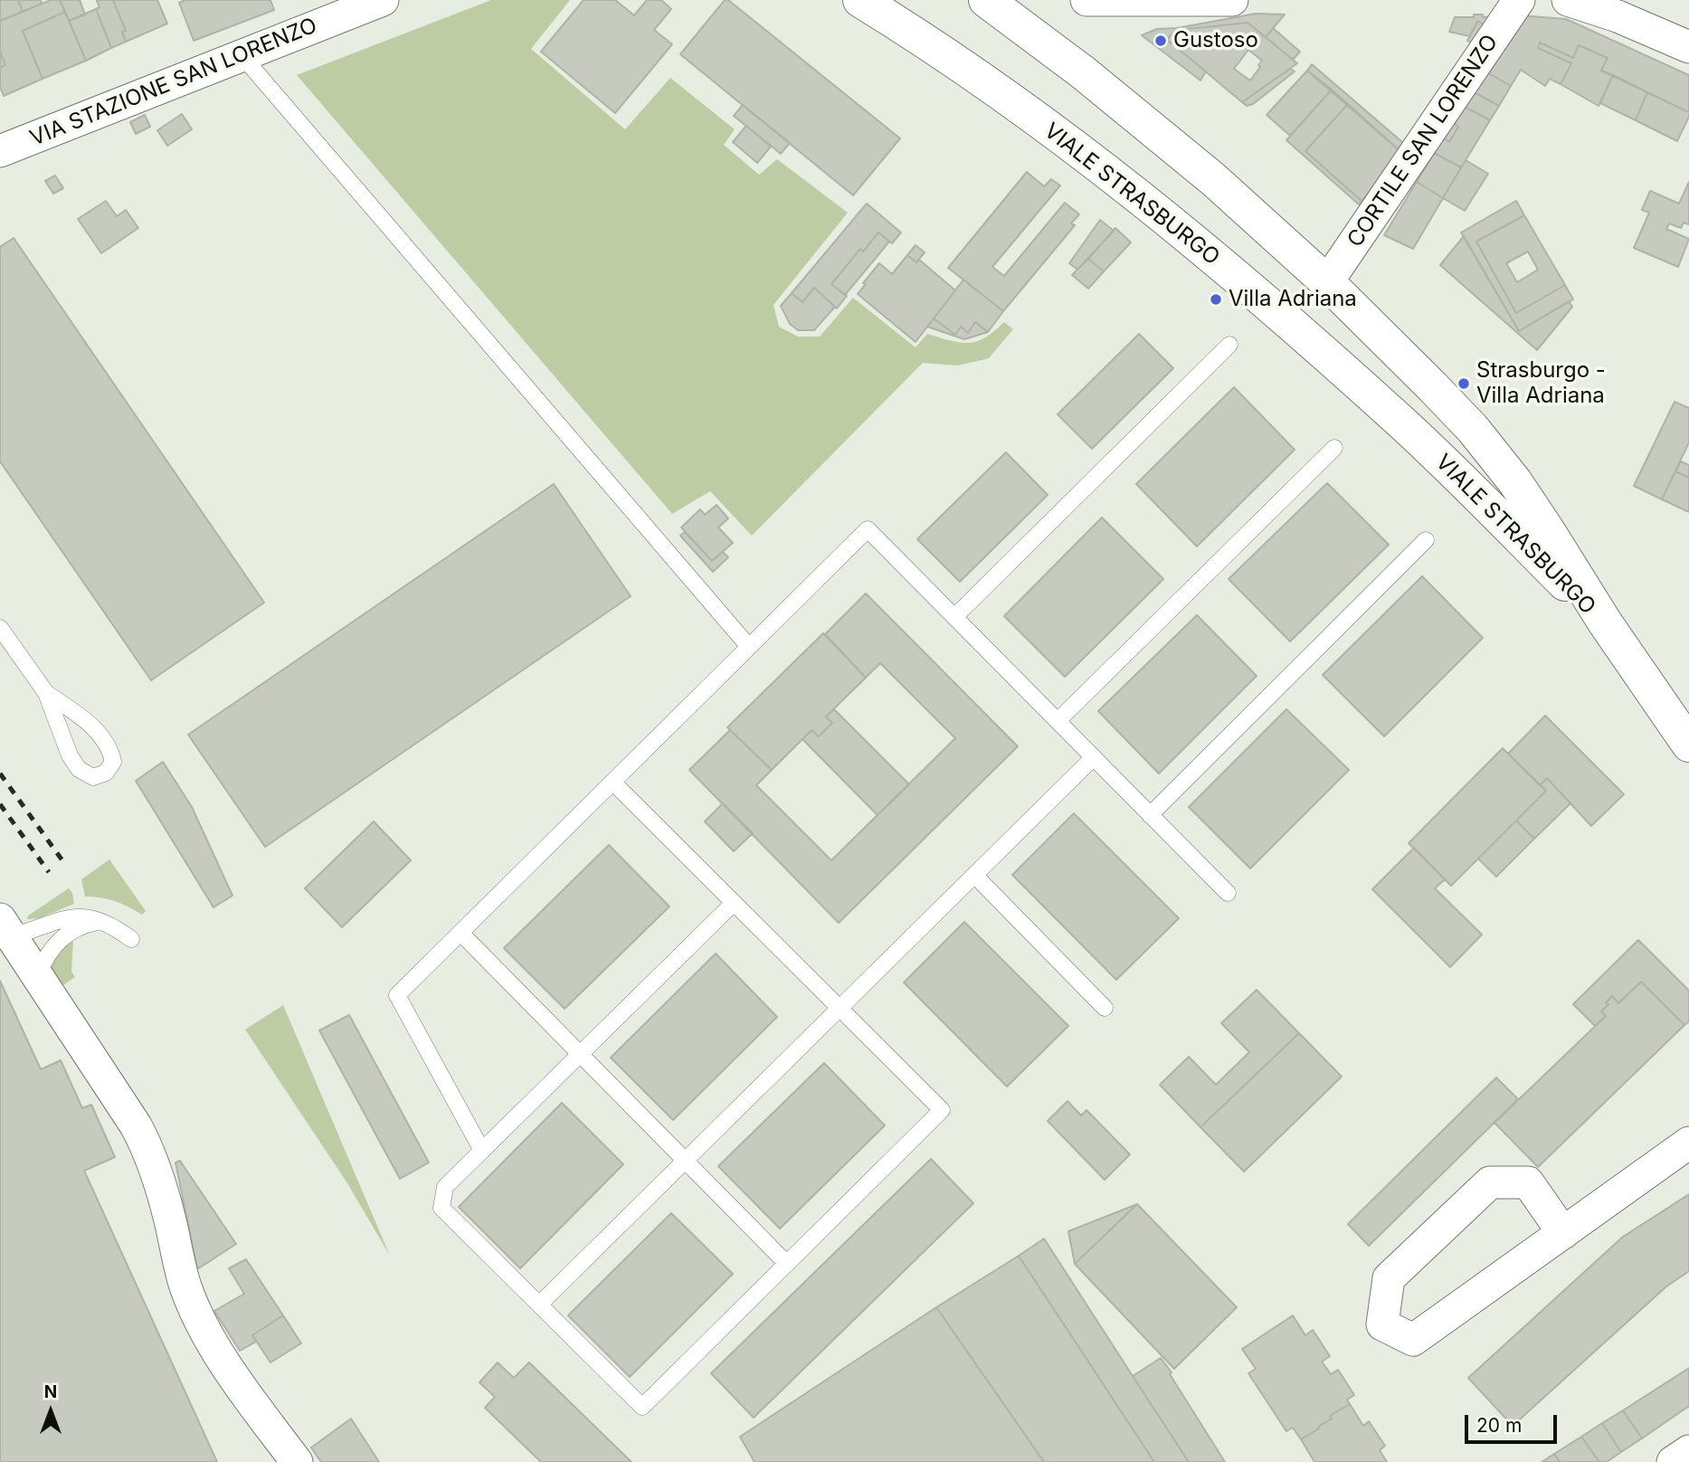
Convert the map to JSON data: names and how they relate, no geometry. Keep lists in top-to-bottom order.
{
  "streets": {
    "street": ["VIA STAZIONE SAN LORENZO", "CORTILE SAN LORENZO", "VIALE STRASBURGO"]
  },
  "crossings": [
    ["CORTILE SAN LORENZO", "VIALE STRASBURGO"]
  ],
  "places": ["Gustoso", "Villa Adriana", "Strasburgo - Villa Adriana"],
  "scale_bar": "20 m",
  "north": "top"
}
